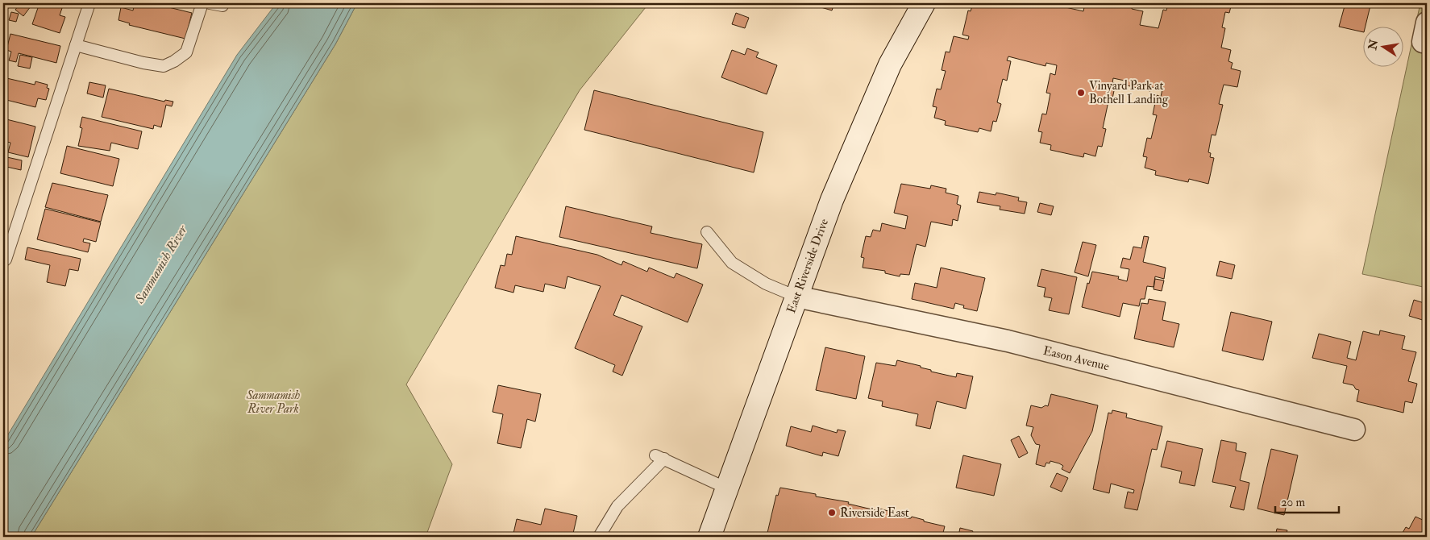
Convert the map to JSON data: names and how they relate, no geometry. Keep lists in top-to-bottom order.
{
  "streets": {
    "main road": ["East Riverside Drive"],
    "street": ["Eason Avenue"]
  },
  "crossings": [
    ["East Riverside Drive", "Eason Avenue"]
  ],
  "water": ["Sammamish River"],
  "parks": ["Sammamish River Park"],
  "places": ["Vinyard Park at Bothell Landing", "Riverside East"],
  "scale_bar": "20 m",
  "north": "left"
}
